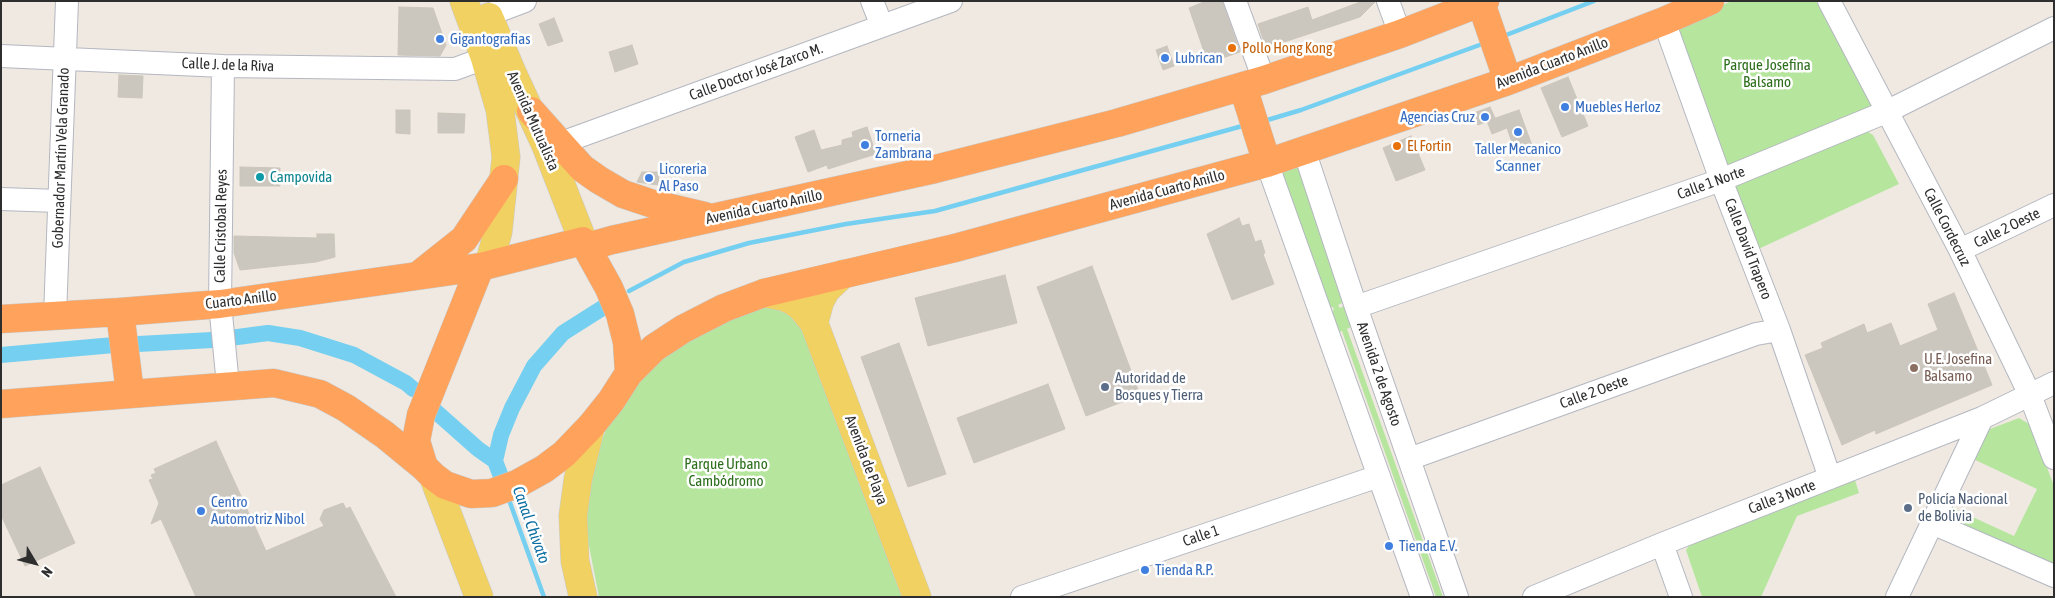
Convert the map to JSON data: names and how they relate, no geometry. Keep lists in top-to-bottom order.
{
  "streets": {
    "highway": ["Avenida Cuarto Anillo", "Cuarto Anillo"],
    "main road": ["Avenida Mutualista", "Avenida de Playa"],
    "street": [
      "Calle J. de la Riva",
      "Calle Doctor José Zarco M.",
      "Gobernador Martín Vela Granado",
      "Calle 1 Norte",
      "Calle Cristobal Reyes",
      "Calle Cordecruz",
      "Calle 2 Oeste",
      "Calle David Trapero",
      "Avenida 2 de Agosto",
      "Calle 3 Norte",
      "Calle 1"
    ]
  },
  "crossings": [
    ["Avenida Cuarto Anillo", "Avenida Mutualista"],
    ["Avenida Cuarto Anillo", "Calle David Trapero"],
    ["Avenida Cuarto Anillo", "Cuarto Anillo"],
    ["Avenida Cuarto Anillo", "Avenida 2 de Agosto"],
    ["Avenida Cuarto Anillo", "Avenida de Playa"],
    ["Calle J. de la Riva", "Avenida Mutualista"],
    ["Calle J. de la Riva", "Gobernador Martín Vela Granado"],
    ["Calle J. de la Riva", "Calle Cristobal Reyes"],
    ["Calle Doctor José Zarco M.", "Avenida Mutualista"],
    ["Avenida Mutualista", "Cuarto Anillo"],
    ["Gobernador Martín Vela Granado", "Cuarto Anillo"],
    ["Calle 1 Norte", "Calle Cordecruz"],
    ["Calle 1 Norte", "Calle David Trapero"],
    ["Calle 1 Norte", "Avenida 2 de Agosto"],
    ["Calle Cristobal Reyes", "Cuarto Anillo"],
    ["Calle Cordecruz", "Calle 2 Oeste"],
    ["Calle Cordecruz", "Calle 3 Norte"],
    ["Calle 2 Oeste", "Calle David Trapero"],
    ["Calle 2 Oeste", "Avenida 2 de Agosto"],
    ["Calle David Trapero", "Calle 3 Norte"]
  ],
  "water": ["Canal Chivato"],
  "parks": ["Parque Josefina Balsamo", "Parque Urbano Cambódromo"],
  "places": [
    "Gigantografias",
    "Pollo Hong Kong",
    "Lubrican",
    "Muebles Herloz",
    "Agencias Cruz",
    "Taller Mecanico Scanner",
    "Torneria Zambrana",
    "El Fortin",
    "Campovida",
    "Licoreria Al Paso",
    "U.E. Josefina Balsamo",
    "Autoridad de Bosques y Tierra",
    "Policía Nacional de Bolivia",
    "Centro Automotriz Nibol",
    "Tienda E.V.",
    "Tienda R.P."
  ],
  "north": "bottom right"
}
